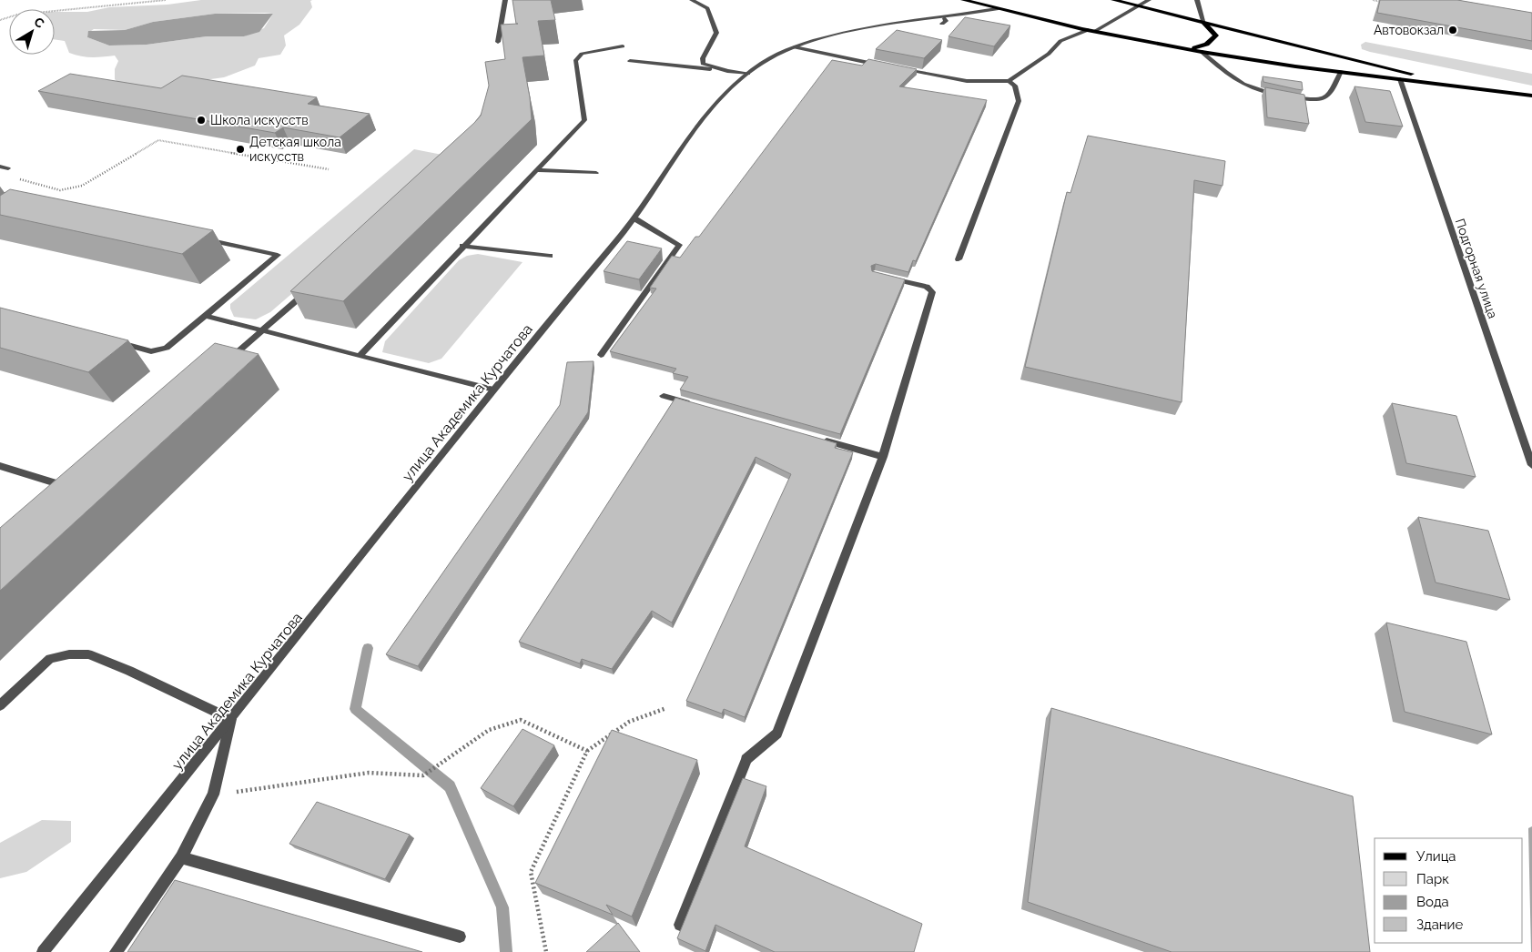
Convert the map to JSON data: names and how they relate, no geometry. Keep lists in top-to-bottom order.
{
  "streets": {
    "street": ["Подгорная улица", "улица Академика Курчатова"]
  },
  "places": ["Автовокзал", "Школа искусств", "Детская школа искусств"],
  "legend": [
    "Улица",
    "Парк",
    "Вода",
    "Здание"
  ],
  "north": "top right"
}
